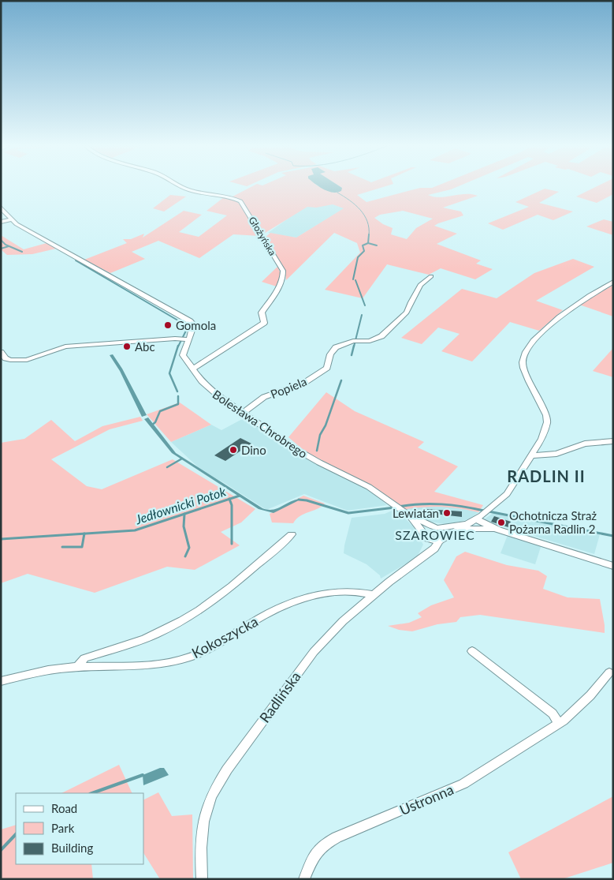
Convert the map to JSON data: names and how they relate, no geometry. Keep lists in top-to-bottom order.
{
  "streets": {
    "street": [
      "Głożyńska",
      "Popiela",
      "Bolesława Chrobrego",
      "Kokoszycka",
      "Radlińska",
      "Ustronna"
    ]
  },
  "crossings": [
    ["Głożyńska", "Bolesława Chrobrego"],
    ["Popiela", "Bolesława Chrobrego"],
    ["Bolesława Chrobrego", "Radlińska"],
    ["Kokoszycka", "Radlińska"]
  ],
  "districts": ["RADLIN II", "SZAROWIEC"],
  "water": ["Jedłownicki Potok"],
  "places": [
    "Gomola",
    "Abc",
    "Dino",
    "Lewiatan",
    "Ochotnicza Straż Pożarna Radlin 2"
  ],
  "legend": ["Road", "Park", "Building"]
}
